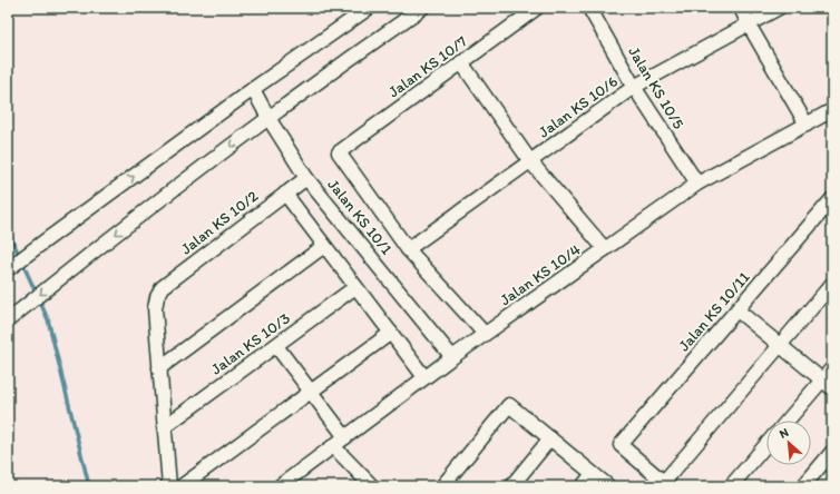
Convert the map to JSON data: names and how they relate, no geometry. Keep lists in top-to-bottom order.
{
  "streets": {
    "street": [
      "Jalan KS 10/7",
      "Jalan KS 10/5",
      "Jalan KS 10/6",
      "Jalan KS 10/1",
      "Jalan KS 10/2",
      "Jalan KS 10/4",
      "Jalan KS 10/11",
      "Jalan KS 10/3"
    ]
  },
  "crossings": [
    ["Jalan KS 10/7", "Jalan KS 10/6"],
    ["Jalan KS 10/5", "Jalan KS 10/6"],
    ["Jalan KS 10/5", "Jalan KS 10/4"],
    ["Jalan KS 10/1", "Jalan KS 10/2"],
    ["Jalan KS 10/1", "Jalan KS 10/4"]
  ],
  "north": "top left"
}
